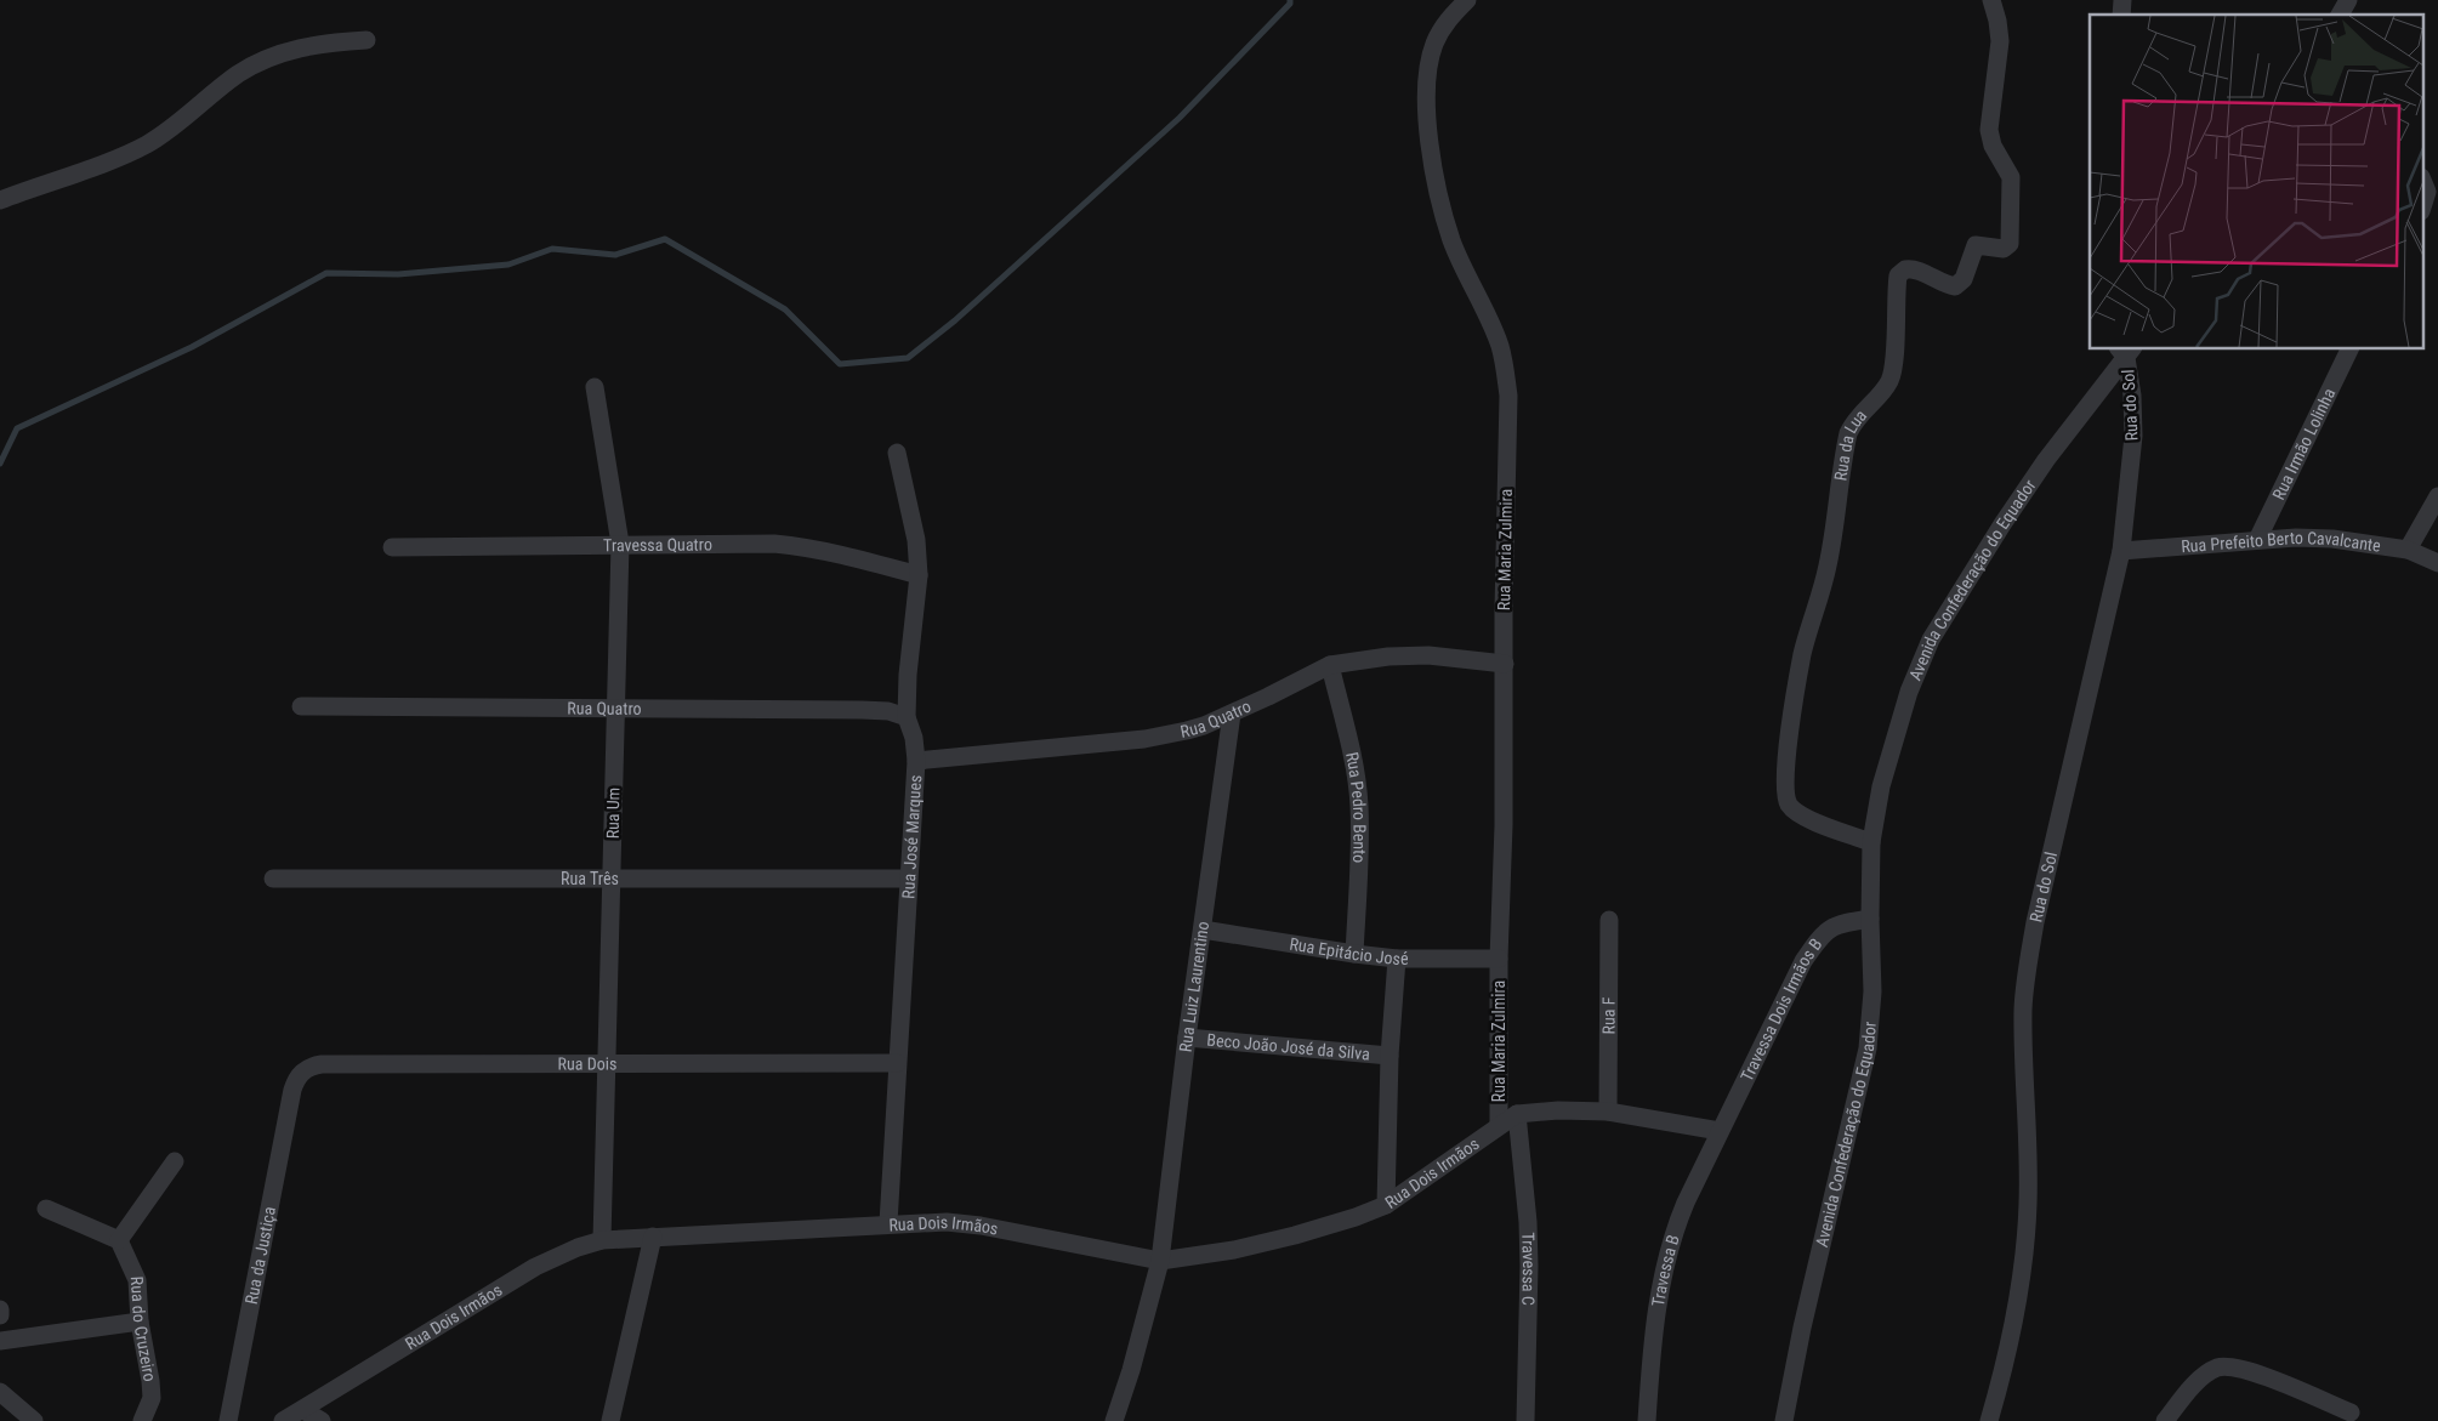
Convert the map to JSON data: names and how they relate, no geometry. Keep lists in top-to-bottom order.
{
  "streets": {
    "street": [
      "Rua do Sol",
      "Rua Irmão Lolinha",
      "Rua da Lua",
      "Travessa Quatro",
      "Rua Prefeito Berto Cavalcante",
      "Rua Maria Zulmira",
      "Avenida Confederação do Equador",
      "Rua Quatro",
      "Rua Pedro Bento",
      "Rua Um",
      "Rua José Marques",
      "Rua Três",
      "Rua Epitácio José",
      "Rua Luiz Laurentino",
      "Travessa Dois Irmãos B",
      "Rua F",
      "Beco João José da Silva",
      "Rua Dois",
      "Rua Dois Irmãos",
      "Rua da Justiça",
      "Travessa C",
      "Travessa B",
      "Rua do Cruzeiro"
    ]
  },
  "crossings": [
    ["Rua do Sol", "Rua Prefeito Berto Cavalcante"],
    ["Rua do Sol", "Avenida Confederação do Equador"],
    ["Rua Irmão Lolinha", "Rua Prefeito Berto Cavalcante"],
    ["Rua da Lua", "Avenida Confederação do Equador"],
    ["Travessa Quatro", "Rua Um"],
    ["Travessa Quatro", "Rua José Marques"],
    ["Rua Maria Zulmira", "Rua Quatro"],
    ["Rua Maria Zulmira", "Rua Epitácio José"],
    ["Rua Maria Zulmira", "Rua Dois Irmãos"],
    ["Avenida Confederação do Equador", "Travessa Dois Irmãos B"],
    ["Rua Quatro", "Rua Pedro Bento"],
    ["Rua Quatro", "Rua Um"],
    ["Rua Quatro", "Rua José Marques"],
    ["Rua Quatro", "Rua Luiz Laurentino"],
    ["Rua Pedro Bento", "Rua Epitácio José"],
    ["Rua Um", "Rua Três"],
    ["Rua Um", "Rua Dois"],
    ["Rua Um", "Rua Dois Irmãos"],
    ["Rua José Marques", "Rua Três"],
    ["Rua José Marques", "Rua Dois"],
    ["Rua José Marques", "Rua Dois Irmãos"],
    ["Rua Epitácio José", "Rua Luiz Laurentino"],
    ["Rua Luiz Laurentino", "Beco João José da Silva"],
    ["Rua Luiz Laurentino", "Rua Dois Irmãos"],
    ["Travessa Dois Irmãos B", "Rua Dois Irmãos"],
    ["Travessa Dois Irmãos B", "Travessa B"],
    ["Rua F", "Rua Dois Irmãos"],
    ["Rua Dois", "Rua da Justiça"],
    ["Rua Dois Irmãos", "Travessa C"],
    ["Rua Dois Irmãos", "Travessa B"]
  ]
}
